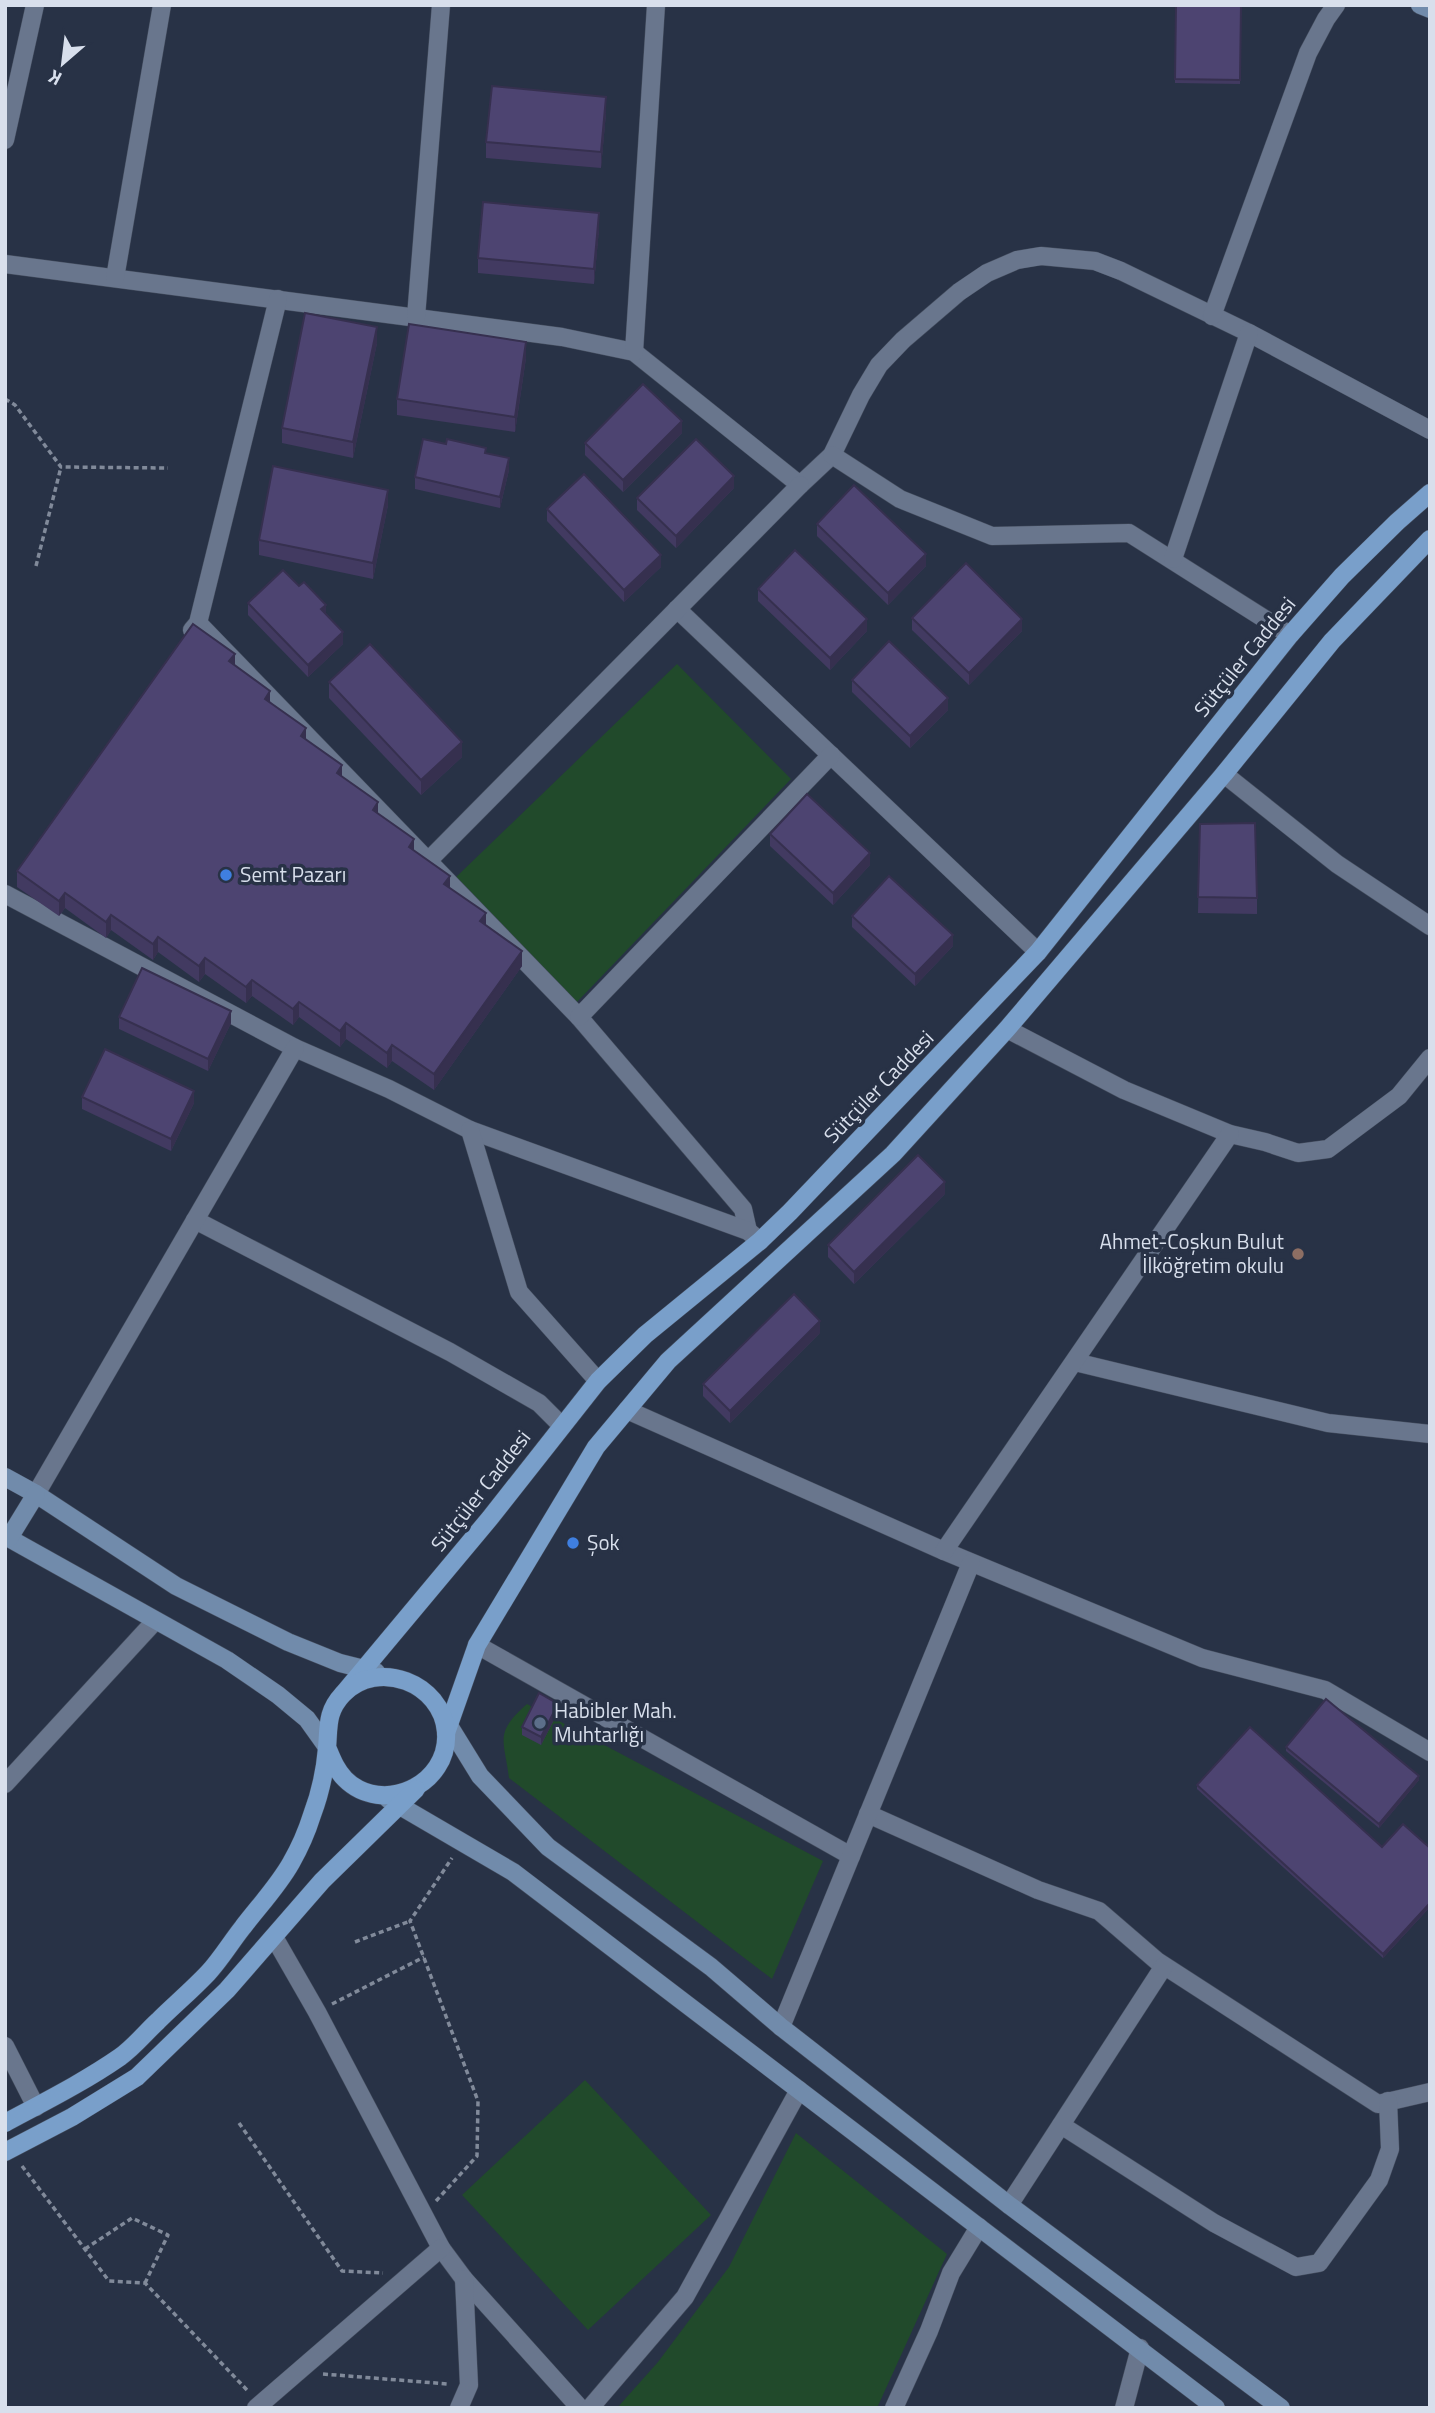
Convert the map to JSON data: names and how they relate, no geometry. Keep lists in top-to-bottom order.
{
  "streets": {
    "main road": ["Sütçüler Caddesi"]
  },
  "places": [
    "Semt Pazarı",
    "Ahmet-Coşkun Bulut İlköğretim okulu",
    "Şok",
    "Habibler Mah. Muhtarlığı"
  ],
  "north": "bottom left"
}
